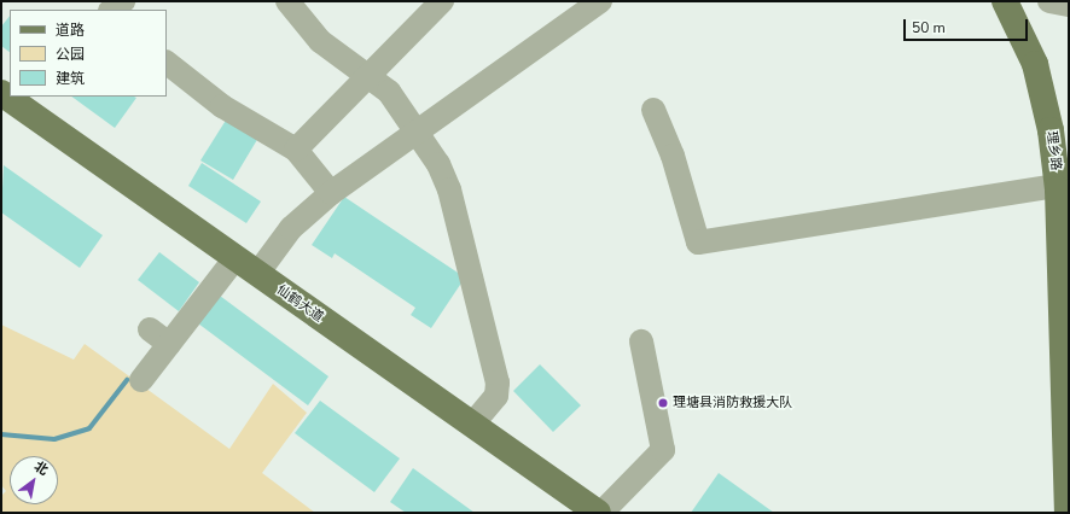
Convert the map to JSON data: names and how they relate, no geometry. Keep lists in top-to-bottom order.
{
  "streets": {
    "main road": ["理乡路", "仙鹤大道"]
  },
  "places": ["理塘县消防救援大队"],
  "legend": ["道路", "公园", "建筑"],
  "scale_bar": "50 m",
  "north": "top right"
}
